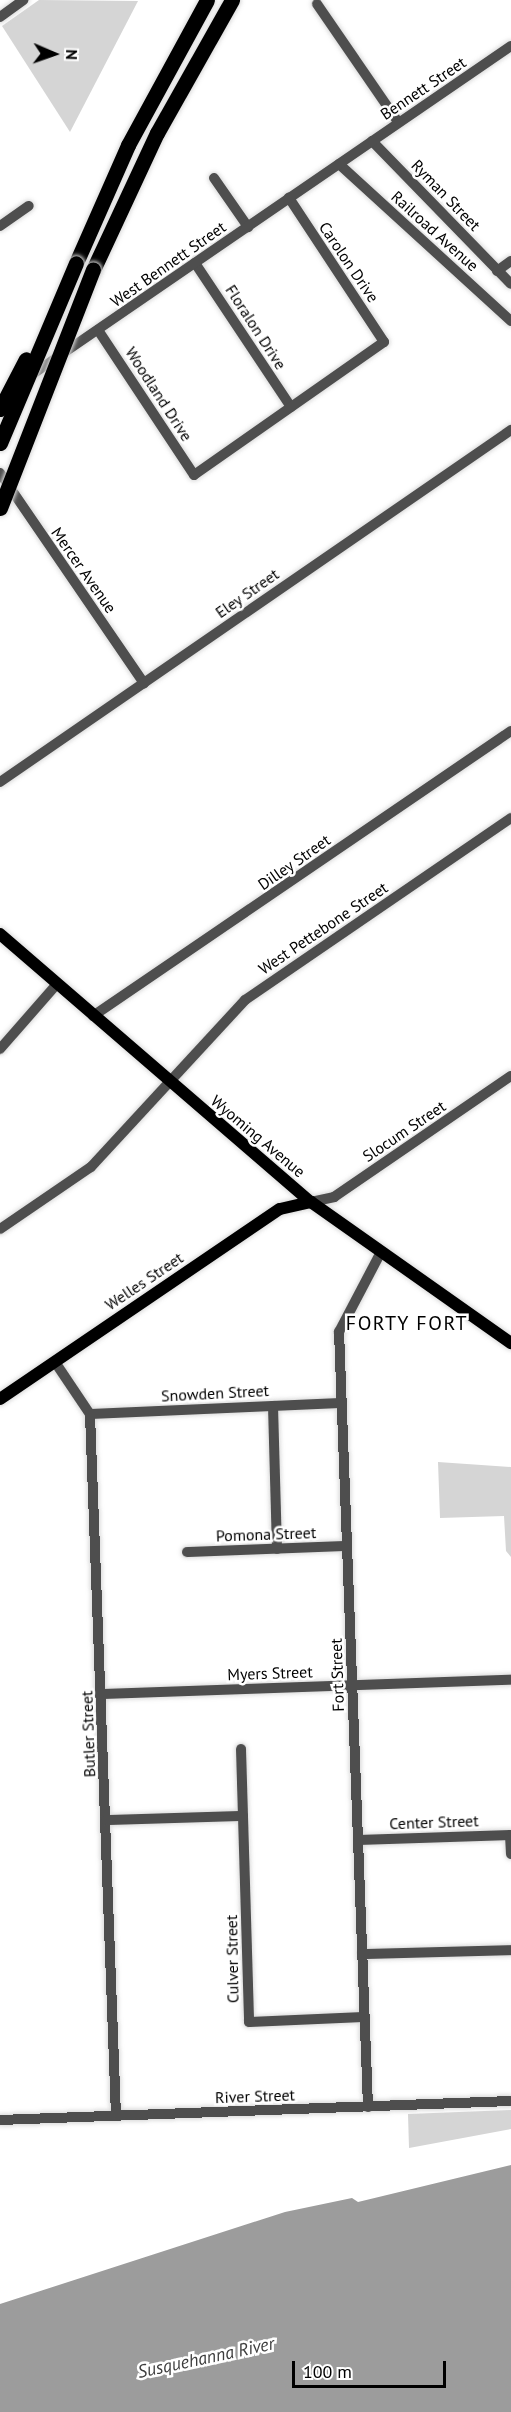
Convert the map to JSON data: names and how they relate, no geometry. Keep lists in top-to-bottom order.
{
  "streets": {
    "main road": ["Wyoming Avenue", "Welles Street"],
    "street": [
      "Bennett Street",
      "Ryman Street",
      "Railroad Avenue",
      "Carolon Drive",
      "West Bennett Street",
      "Floralon Drive",
      "Woodland Drive",
      "Mercer Avenue",
      "Eley Street",
      "Dilley Street",
      "West Pettebone Street",
      "Slocum Street",
      "Snowden Street",
      "Pomona Street",
      "Myers Street",
      "Fort Street",
      "Butler Street",
      "Center Street",
      "Culver Street",
      "River Street"
    ]
  },
  "crossings": [
    ["Bennett Street", "Ryman Street"],
    ["Bennett Street", "West Bennett Street"],
    ["Railroad Avenue", "West Bennett Street"],
    ["Carolon Drive", "West Bennett Street"],
    ["Carolon Drive", "Floralon Drive"],
    ["Carolon Drive", "Woodland Drive"],
    ["West Bennett Street", "Floralon Drive"],
    ["West Bennett Street", "Woodland Drive"],
    ["Floralon Drive", "Woodland Drive"],
    ["Mercer Avenue", "Eley Street"],
    ["Dilley Street", "Wyoming Avenue"],
    ["West Pettebone Street", "Wyoming Avenue"],
    ["Slocum Street", "Wyoming Avenue"],
    ["Slocum Street", "Welles Street"],
    ["Wyoming Avenue", "Welles Street"],
    ["Wyoming Avenue", "Fort Street"],
    ["Snowden Street", "Fort Street"],
    ["Snowden Street", "Butler Street"],
    ["Pomona Street", "Fort Street"],
    ["Myers Street", "Fort Street"],
    ["Myers Street", "Butler Street"],
    ["Fort Street", "Center Street"],
    ["Fort Street", "Culver Street"],
    ["Fort Street", "River Street"],
    ["Butler Street", "River Street"]
  ],
  "districts": ["FORTY FORT"],
  "water": ["Susquehanna River"],
  "scale_bar": "100 m",
  "north": "right"
}
